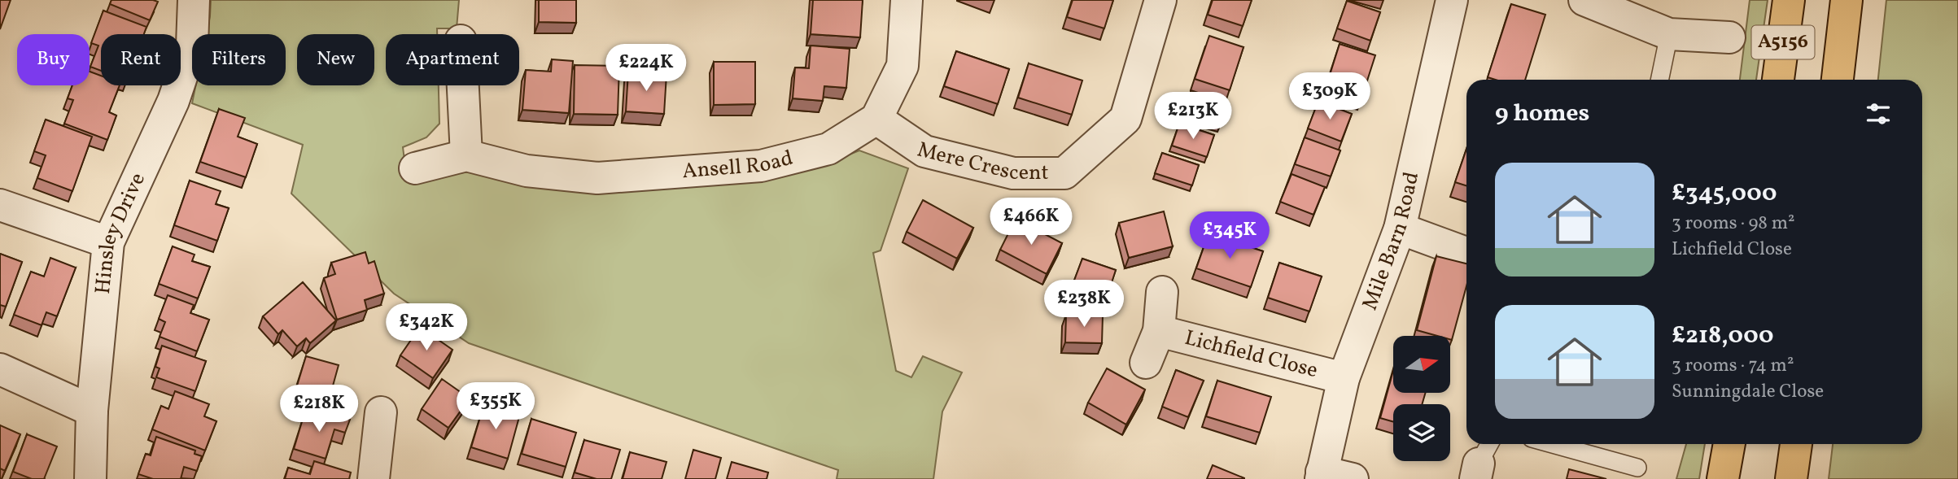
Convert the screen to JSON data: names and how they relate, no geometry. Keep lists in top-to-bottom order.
{
  "streets": {
    "highway": ["A5156"],
    "street": [
      "Mere Crescent",
      "Ansell Road",
      "Hinsley Drive",
      "Mile Barn Road",
      "Lichfield Close"
    ]
  },
  "crossings": [
    ["Mere Crescent", "Ansell Road"],
    ["Mile Barn Road", "Lichfield Close"]
  ],
  "north": "right",
  "page": {
    "chip": [
      "Buy",
      "Rent",
      "Filters",
      "New",
      "Apartment"
    ],
    "price": [
      "£224K",
      "£309K",
      "£213K",
      "£466K",
      "£345K",
      "£238K",
      "£342K",
      "£355K",
      "£218K"
    ],
    "heading": "9 homes",
    "list": [
      {
        "name": "£345,000",
        "note": "3 rooms · 98 m² · Lichfield Close"
      },
      {
        "name": "£218,000",
        "note": "3 rooms · 74 m² · Sunningdale Close"
      }
    ]
  }
}
